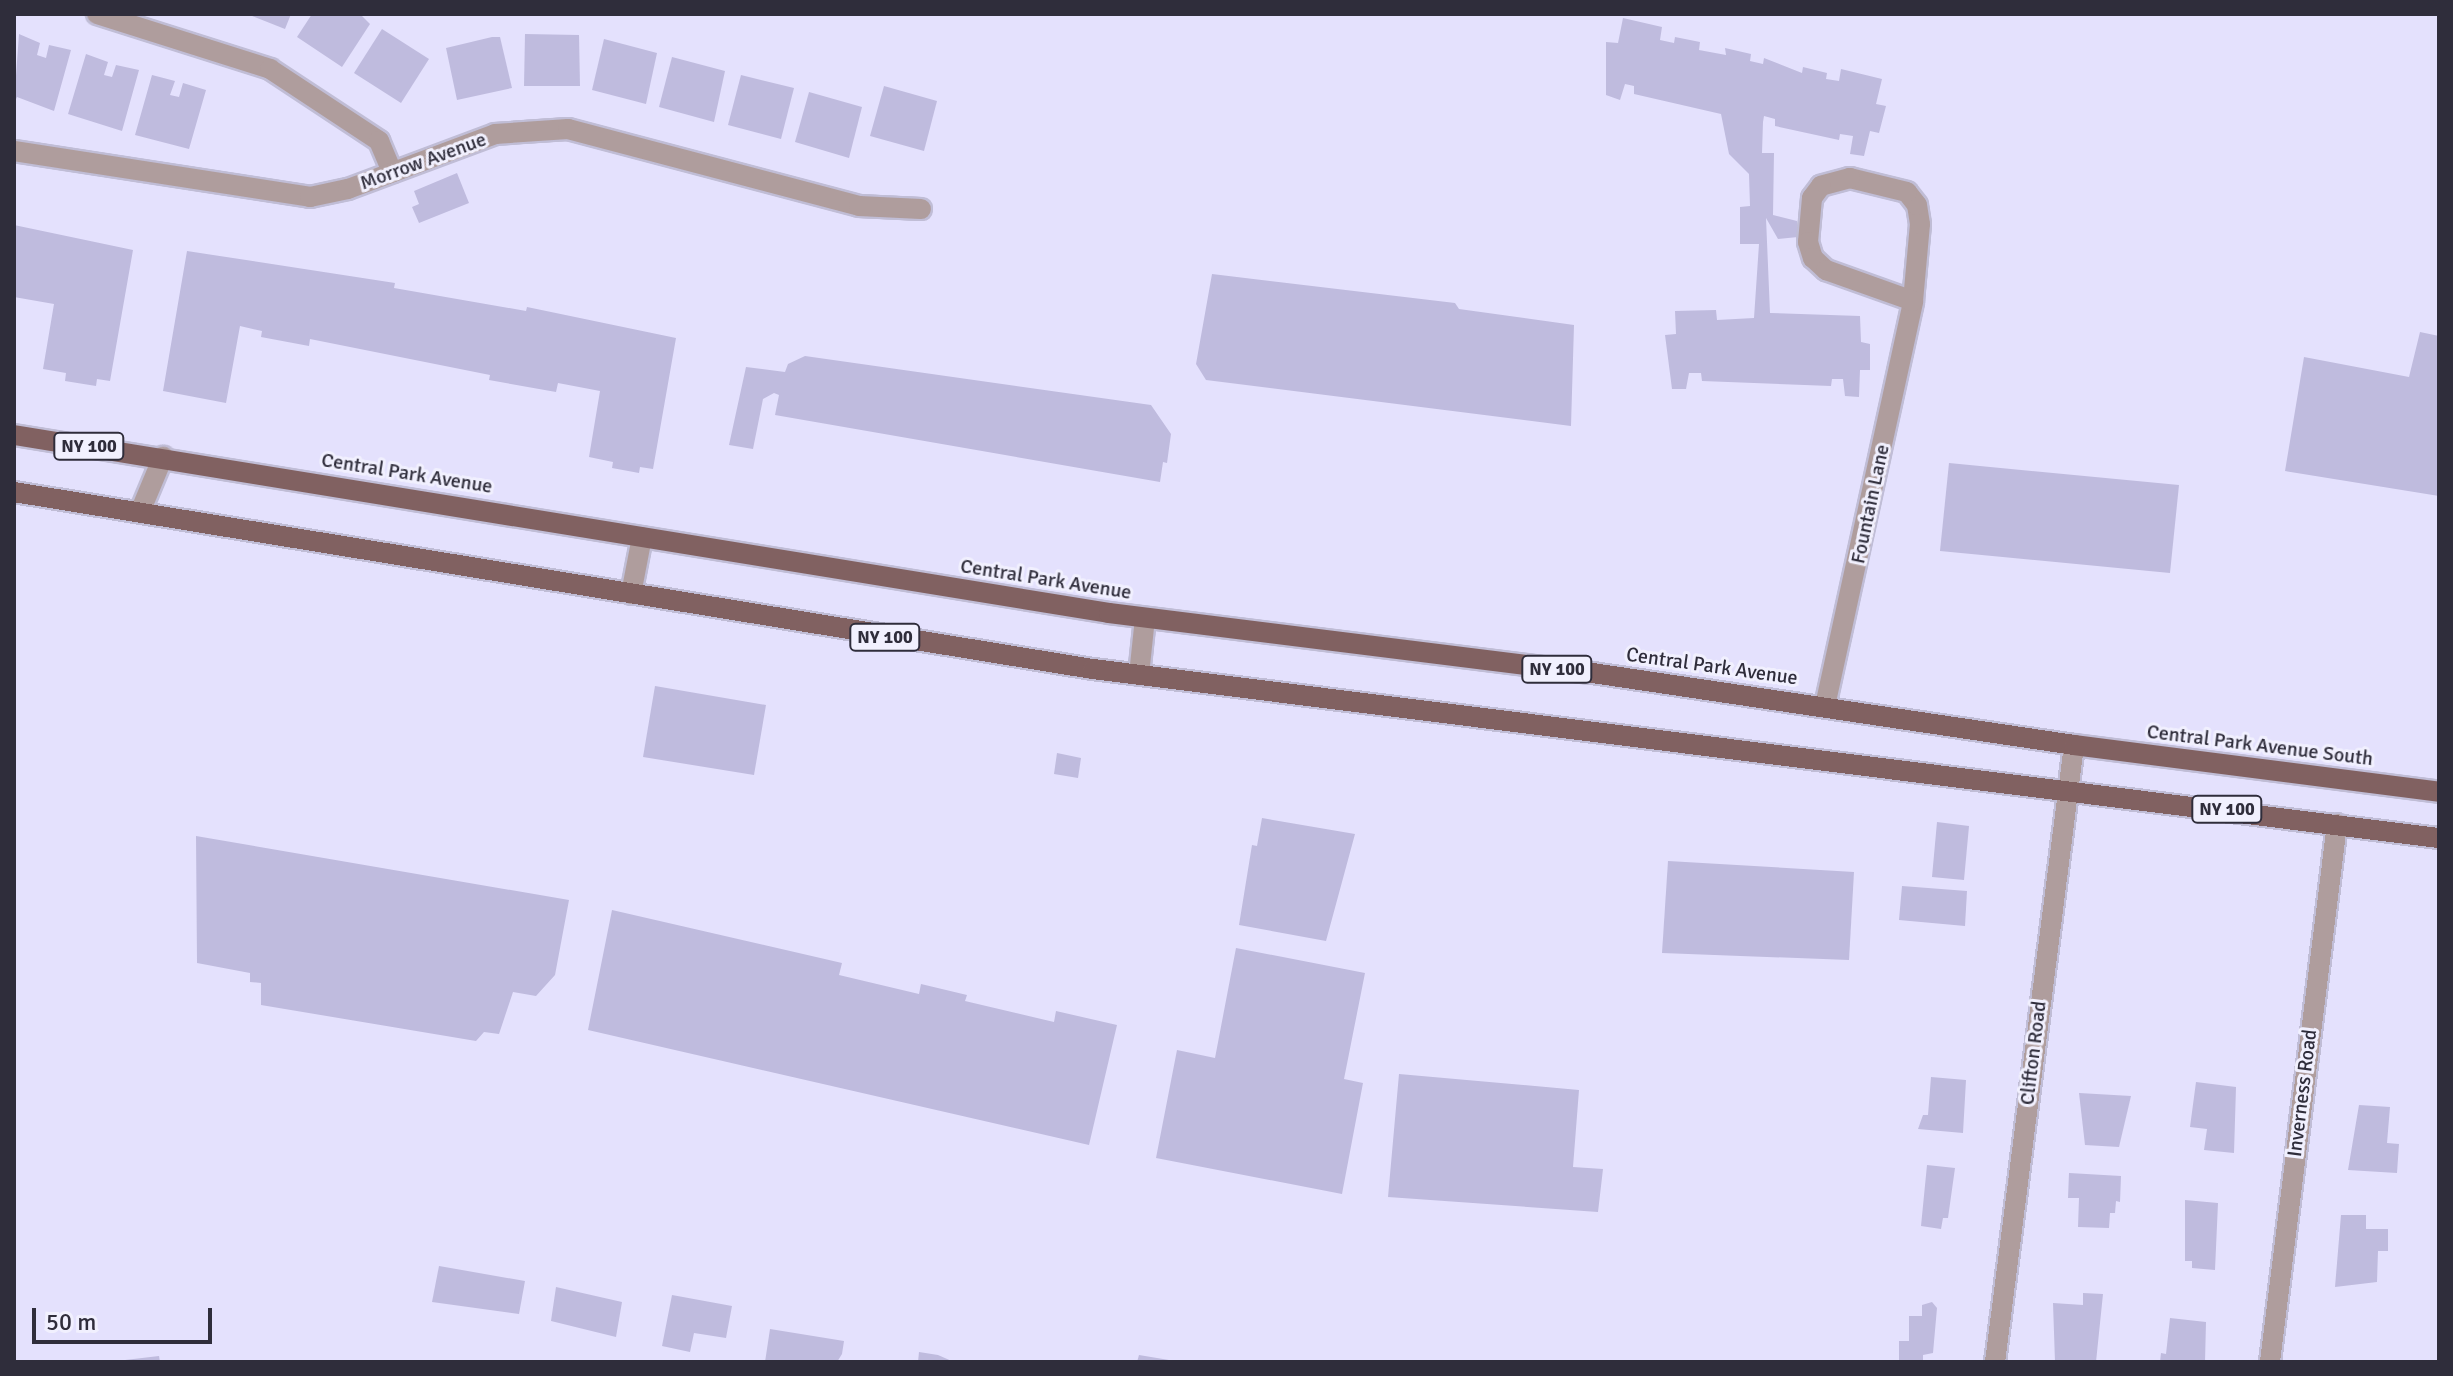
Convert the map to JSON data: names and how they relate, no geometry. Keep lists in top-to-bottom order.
{
  "streets": {
    "main road": ["NY 100", "Central Park Avenue", "Central Park Avenue South"],
    "street": [
      "Morrow Avenue",
      "Fountain Lane",
      "Clifton Road",
      "Inverness Road"
    ]
  },
  "crossings": [
    ["NY 100", "Clifton Road"],
    ["NY 100", "Inverness Road"],
    ["Central Park Avenue", "Fountain Lane"],
    ["Central Park Avenue", "Central Park Avenue South"],
    ["Central Park Avenue", "Clifton Road"],
    ["Central Park Avenue South", "Clifton Road"]
  ],
  "scale_bar": "50 m"
}
